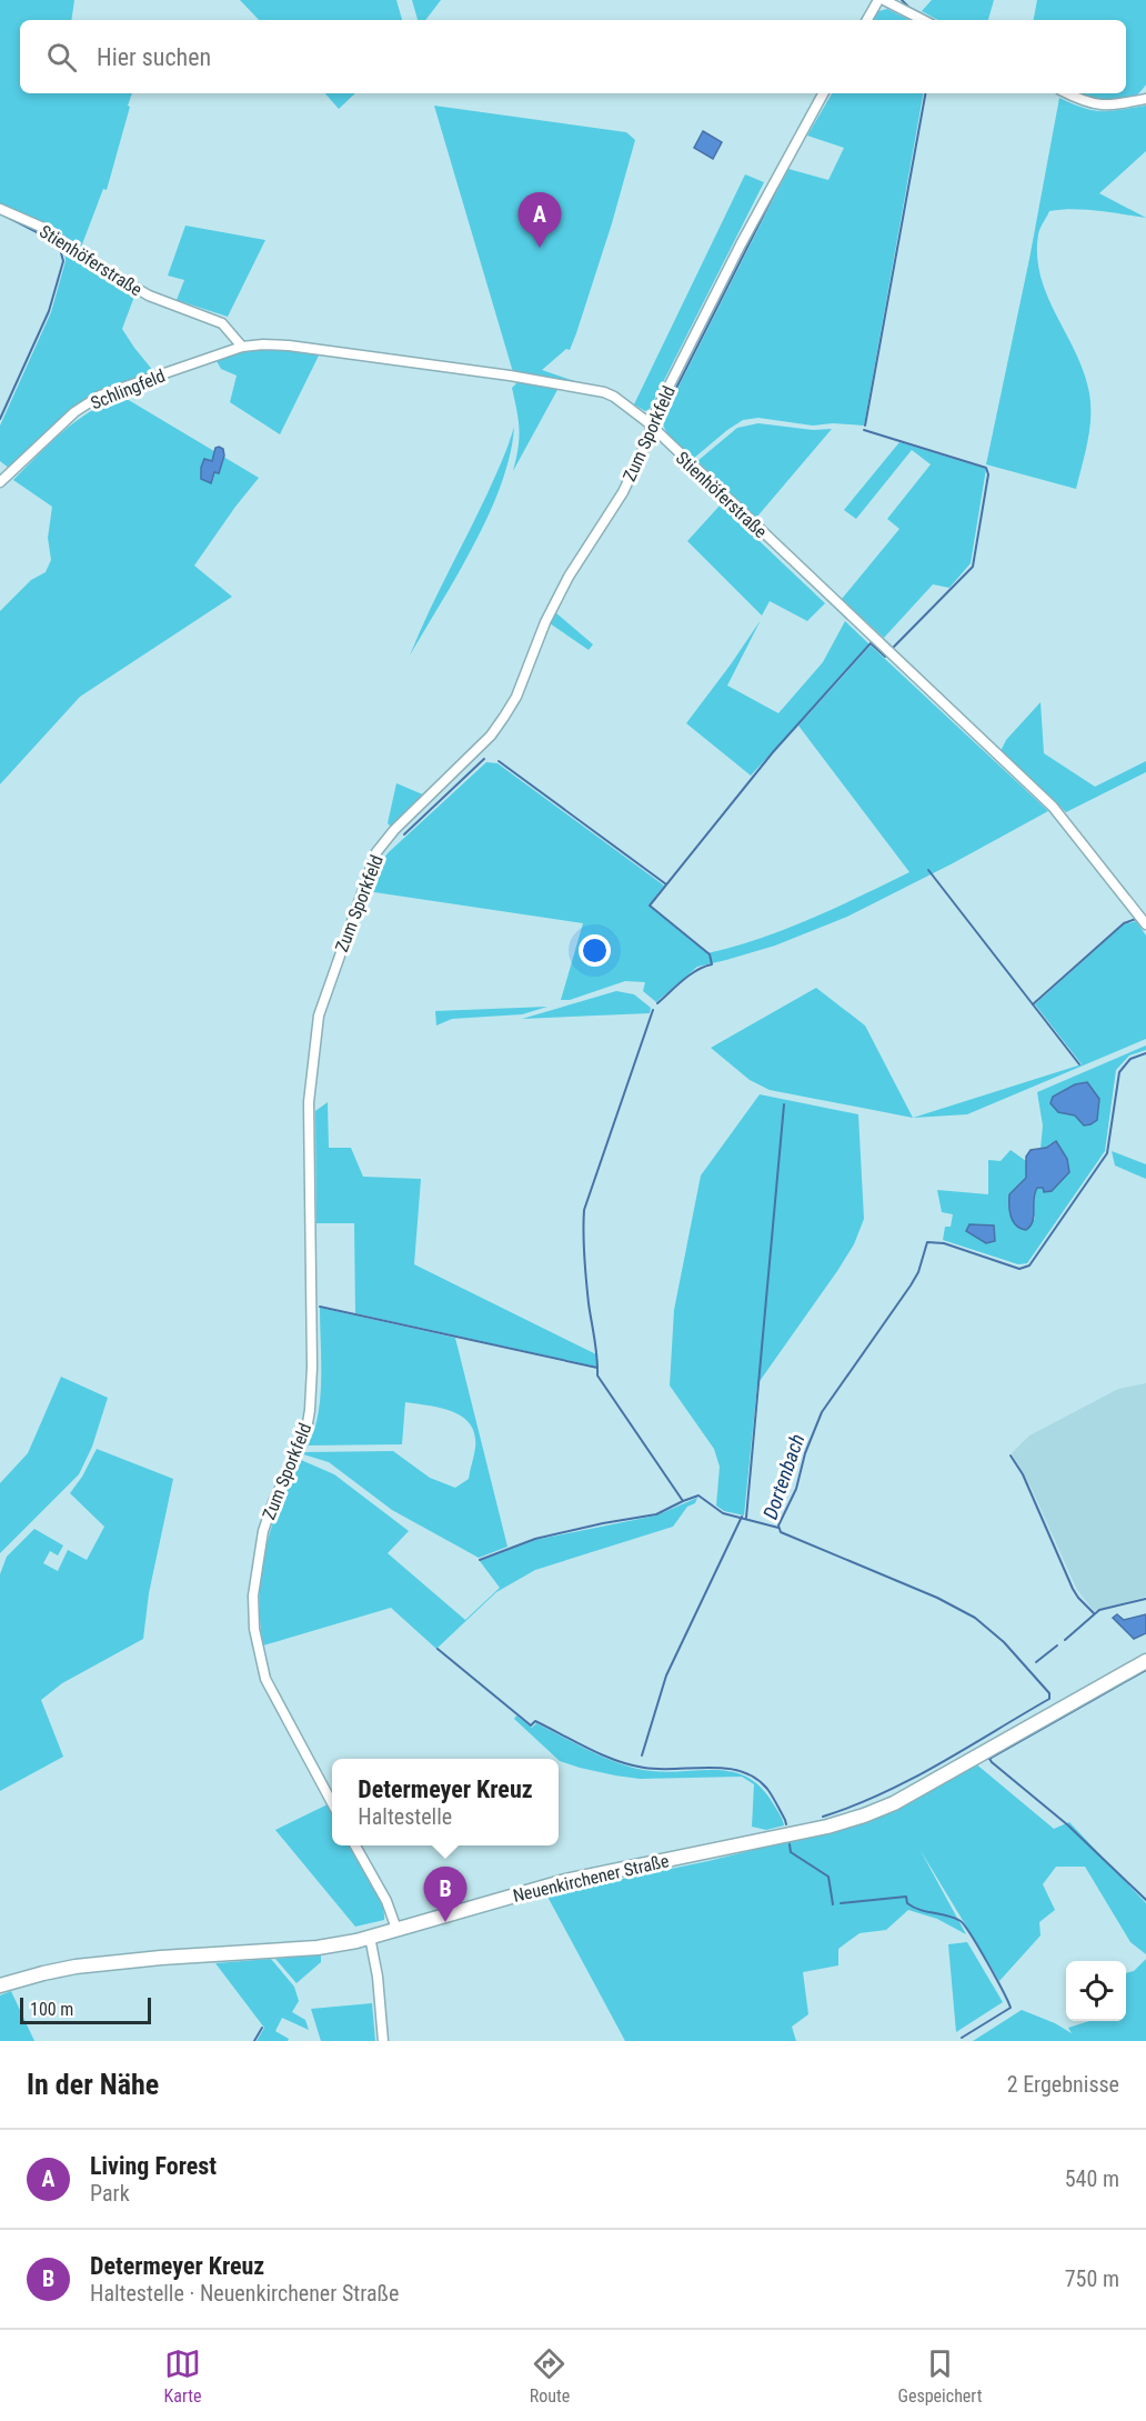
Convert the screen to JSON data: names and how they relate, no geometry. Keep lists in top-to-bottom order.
{
  "streets": {
    "street": [
      "Stienhöferstraße",
      "Schlingfeld",
      "Zum Sporkfeld",
      "Neuenkirchener Straße"
    ]
  },
  "crossings": [
    ["Stienhöferstraße", "Schlingfeld"],
    ["Stienhöferstraße", "Zum Sporkfeld"]
  ],
  "water": ["Dortenbach"],
  "scale_bar": "100 m",
  "page": {
    "search": "Hier suchen",
    "pins": ["A", "B"],
    "popup": ["Determeyer Kreuz", "Haltestelle"],
    "scale": "100 m",
    "heading": ["In der Nähe", "2 Ergebnisse"],
    "list": [
      {
        "mark": "A",
        "name": "Living Forest",
        "note": "Park",
        "value": "540 m"
      },
      {
        "mark": "B",
        "name": "Determeyer Kreuz",
        "note": "Haltestelle · Neuenkirchener Straße",
        "value": "750 m"
      }
    ],
    "nav": ["Karte", "Route", "Gespeichert"]
  }
}
